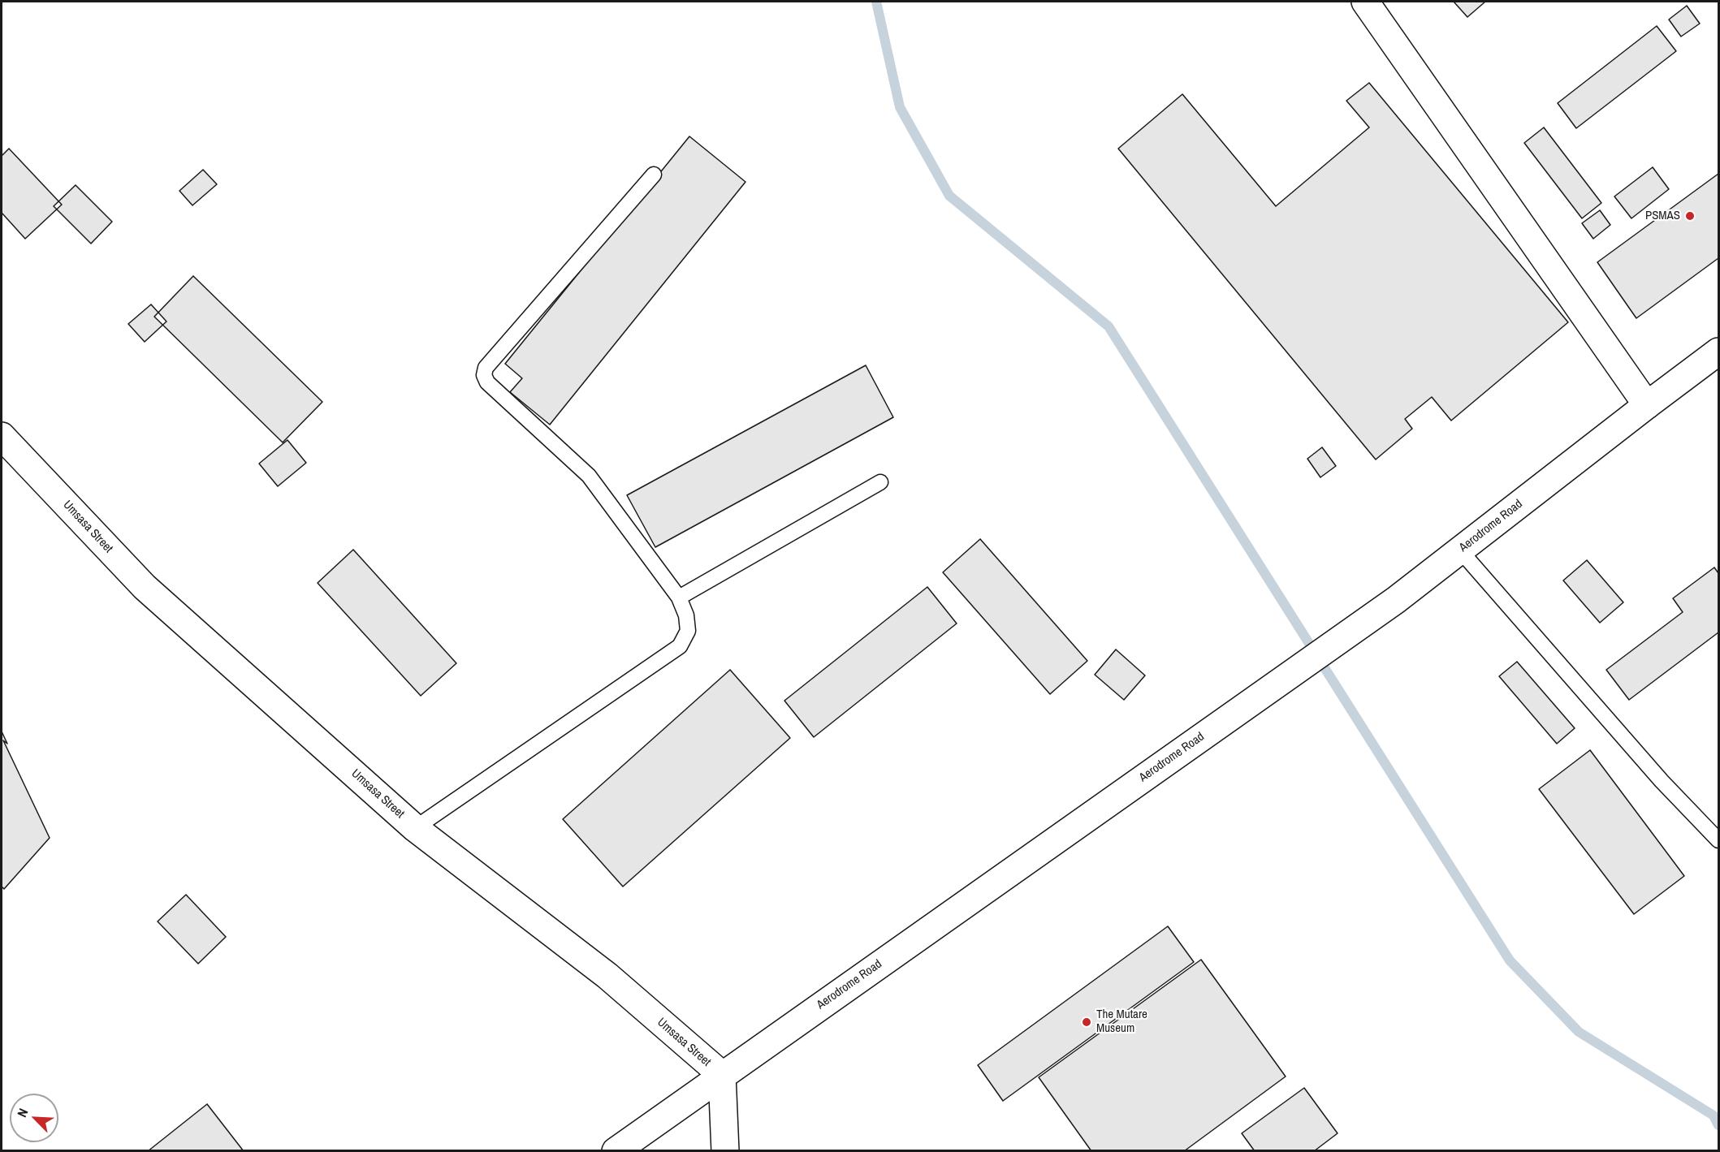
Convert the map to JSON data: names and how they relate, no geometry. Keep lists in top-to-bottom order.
{
  "streets": {
    "street": ["Aerodrome Road", "Umsasa Street"]
  },
  "crossings": [
    ["Aerodrome Road", "Umsasa Street"]
  ],
  "places": ["PSMAS", "The Mutare Museum"],
  "north": "top left"
}
